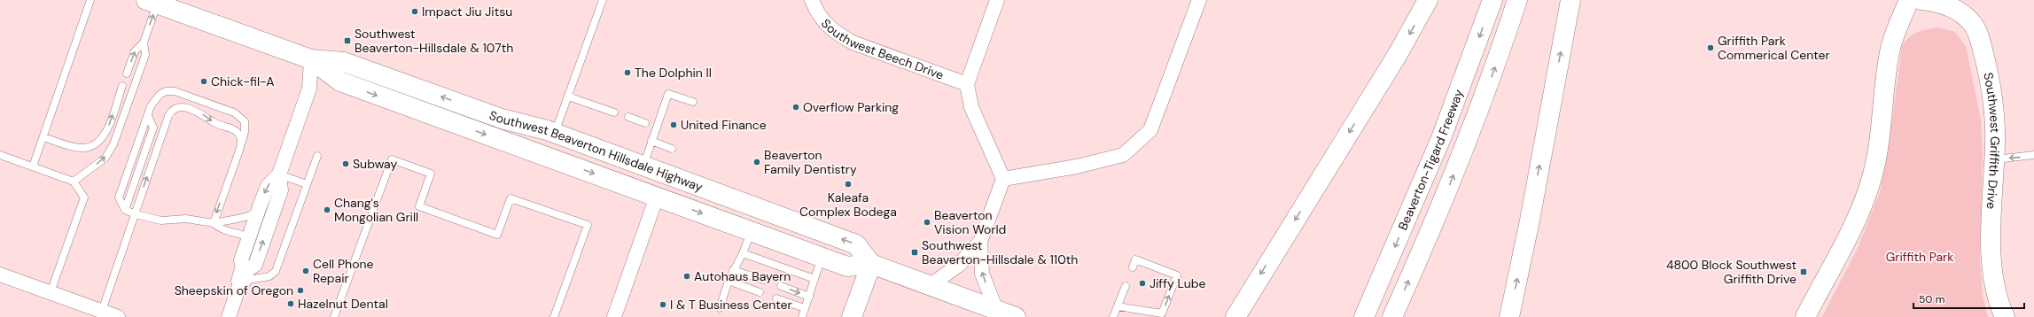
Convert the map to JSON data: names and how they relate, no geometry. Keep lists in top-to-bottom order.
{
  "streets": {
    "main road": ["Southwest Griffith Drive", "Southwest Beaverton Hillsdale Highway", "Beaverton-Tigard Freeway"],
    "street": ["Southwest Beech Drive"]
  },
  "parks": ["Griffith Park"],
  "places": {
    "other": [
      "Impact Jiu Jitsu",
      "Griffith Park Commerical Center",
      "The Dolphin II",
      "Chick-fil-A",
      "Overflow Parking",
      "United Finance",
      "Beaverton Family Dentistry",
      "Subway",
      "Kaleafa Complex Bodega",
      "Chang's Mongolian Grill",
      "Beaverton Vision World",
      "Cell Phone Repair",
      "Autohaus Bayern",
      "Jiffy Lube",
      "Sheepskin of Oregon",
      "Hazelnut Dental",
      "I & T Business Center"
    ],
    "transit": ["Southwest Beaverton-Hillsdale & 107th", "Southwest Beaverton-Hillsdale & 110th", "4800 Block Southwest Griffith Drive"]
  },
  "scale_bar": "50 m"
}
